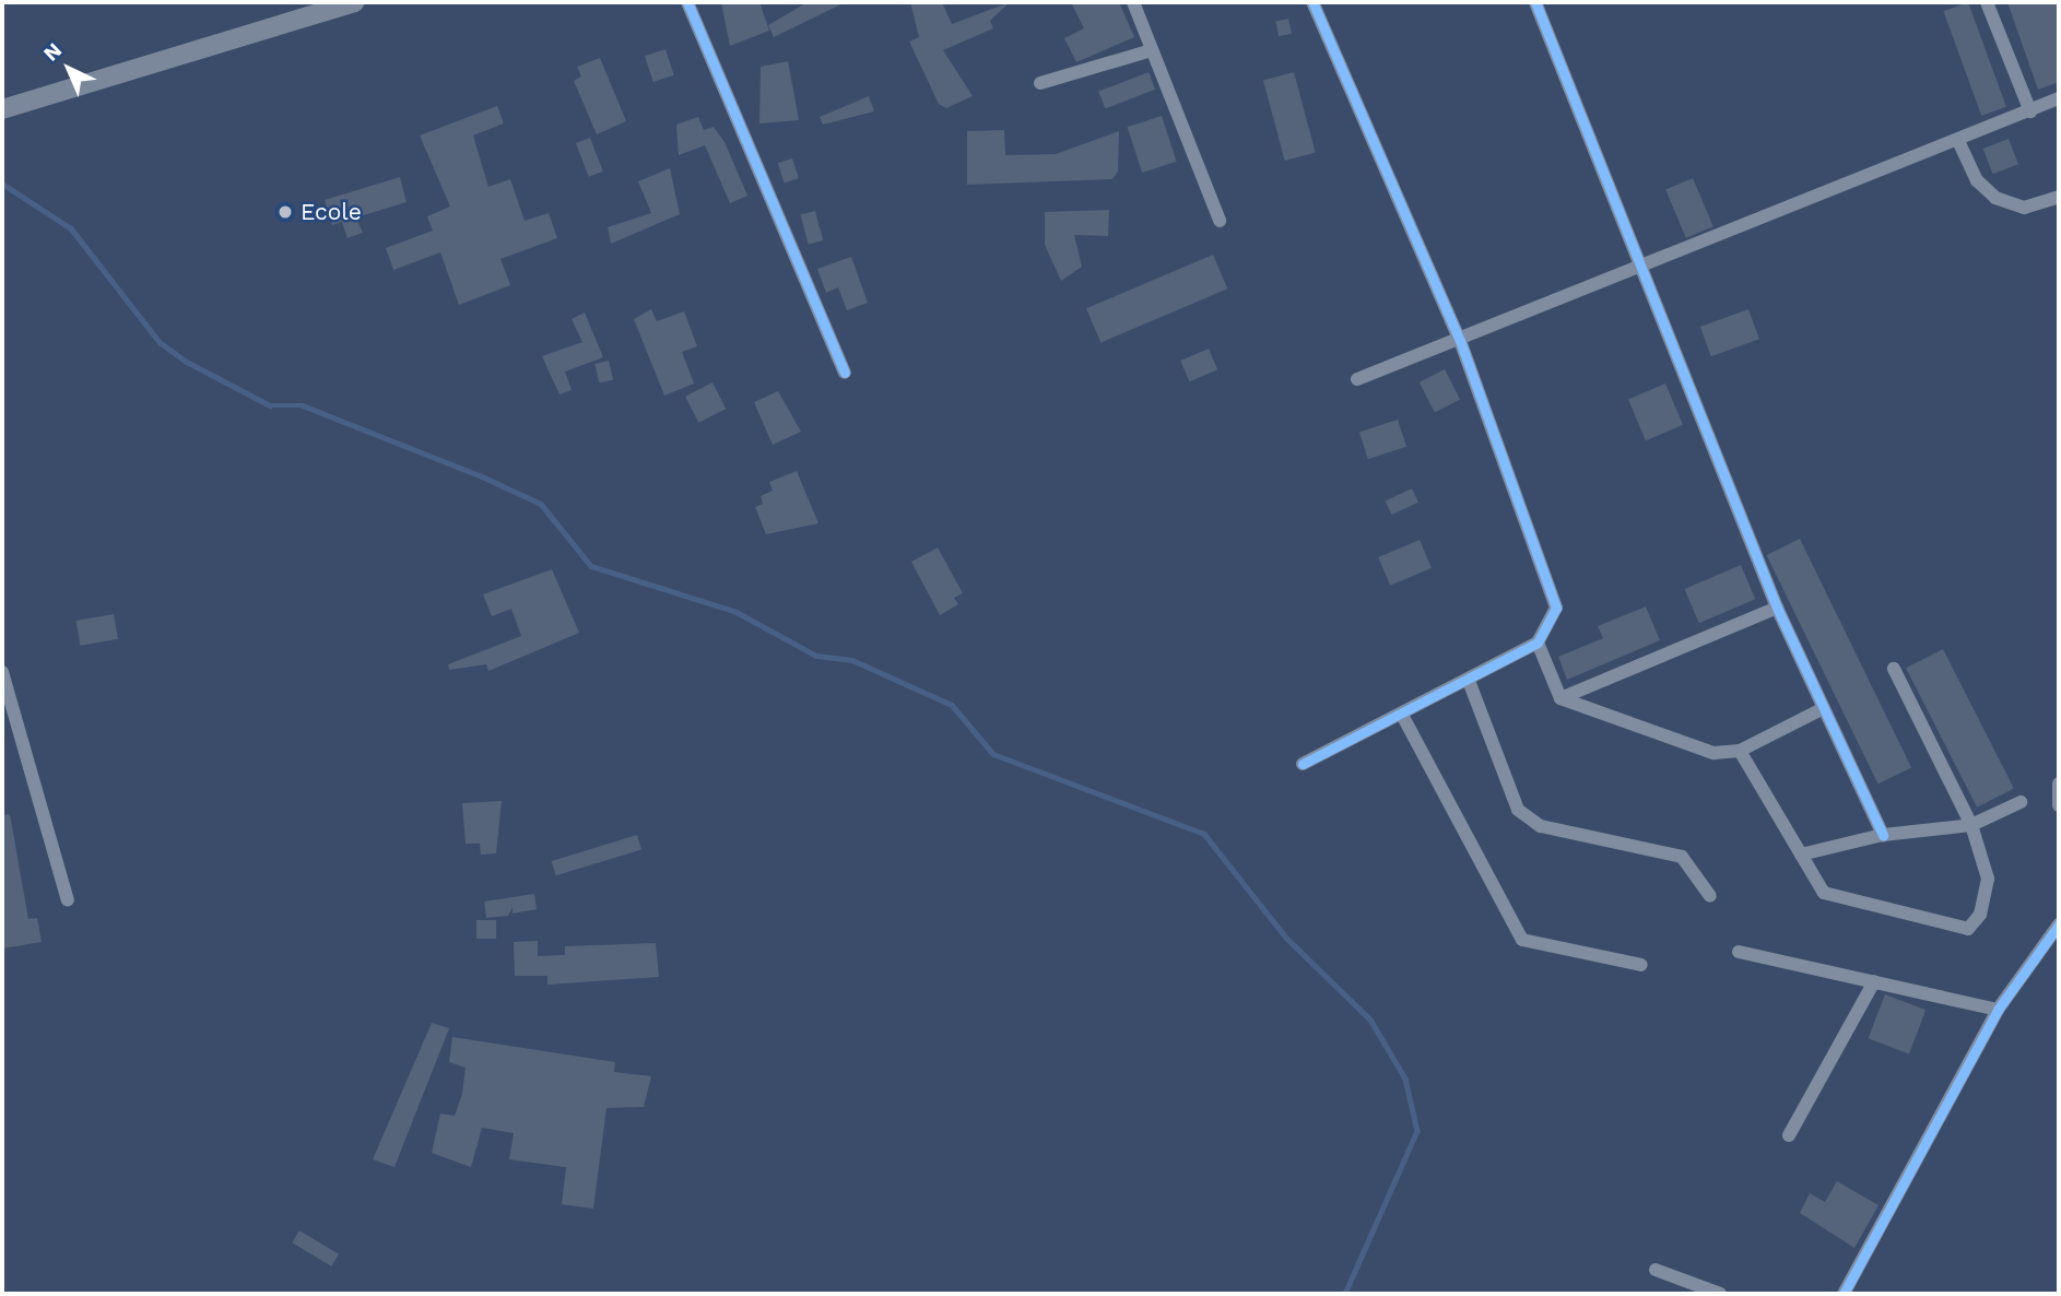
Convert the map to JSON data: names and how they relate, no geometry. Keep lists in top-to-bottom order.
{
  "places": ["Ecole"],
  "north": "top left"
}
